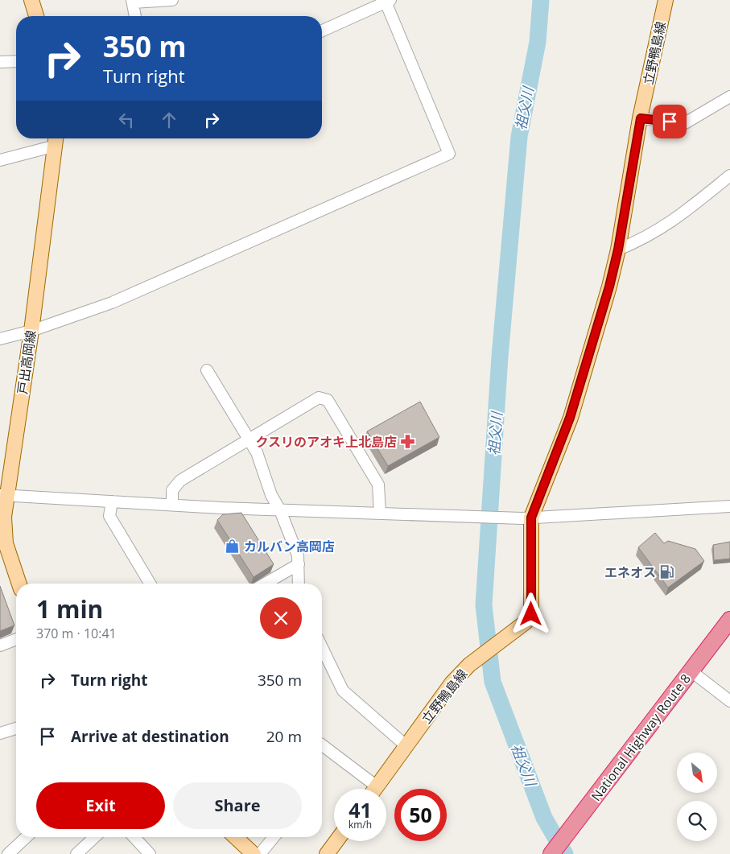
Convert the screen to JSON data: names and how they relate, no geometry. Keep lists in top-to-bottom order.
{
  "streets": {
    "highway": ["National Highway Route 8"],
    "main road": ["立野鴨島線", "戸出高岡線"]
  },
  "water": ["祖父川"],
  "places": {
    "pharmacy": ["クスリのアオキ上北島店"],
    "shop": ["カルバン高岡店"],
    "fuel station": ["エネオス"]
  },
  "north": "bottom right",
  "page": {
    "turn": ["350 m", "Turn right"],
    "heading": ["1 min", "370 m · 10:41"],
    "list": [
      {
        "name": "Turn right",
        "value": "350 m"
      },
      {
        "name": "Arrive at destination",
        "value": "20 m"
      }
    ],
    "buttons": ["Exit", "Share"],
    "speed": "41 km/h",
    "limit": "50"
  }
}
